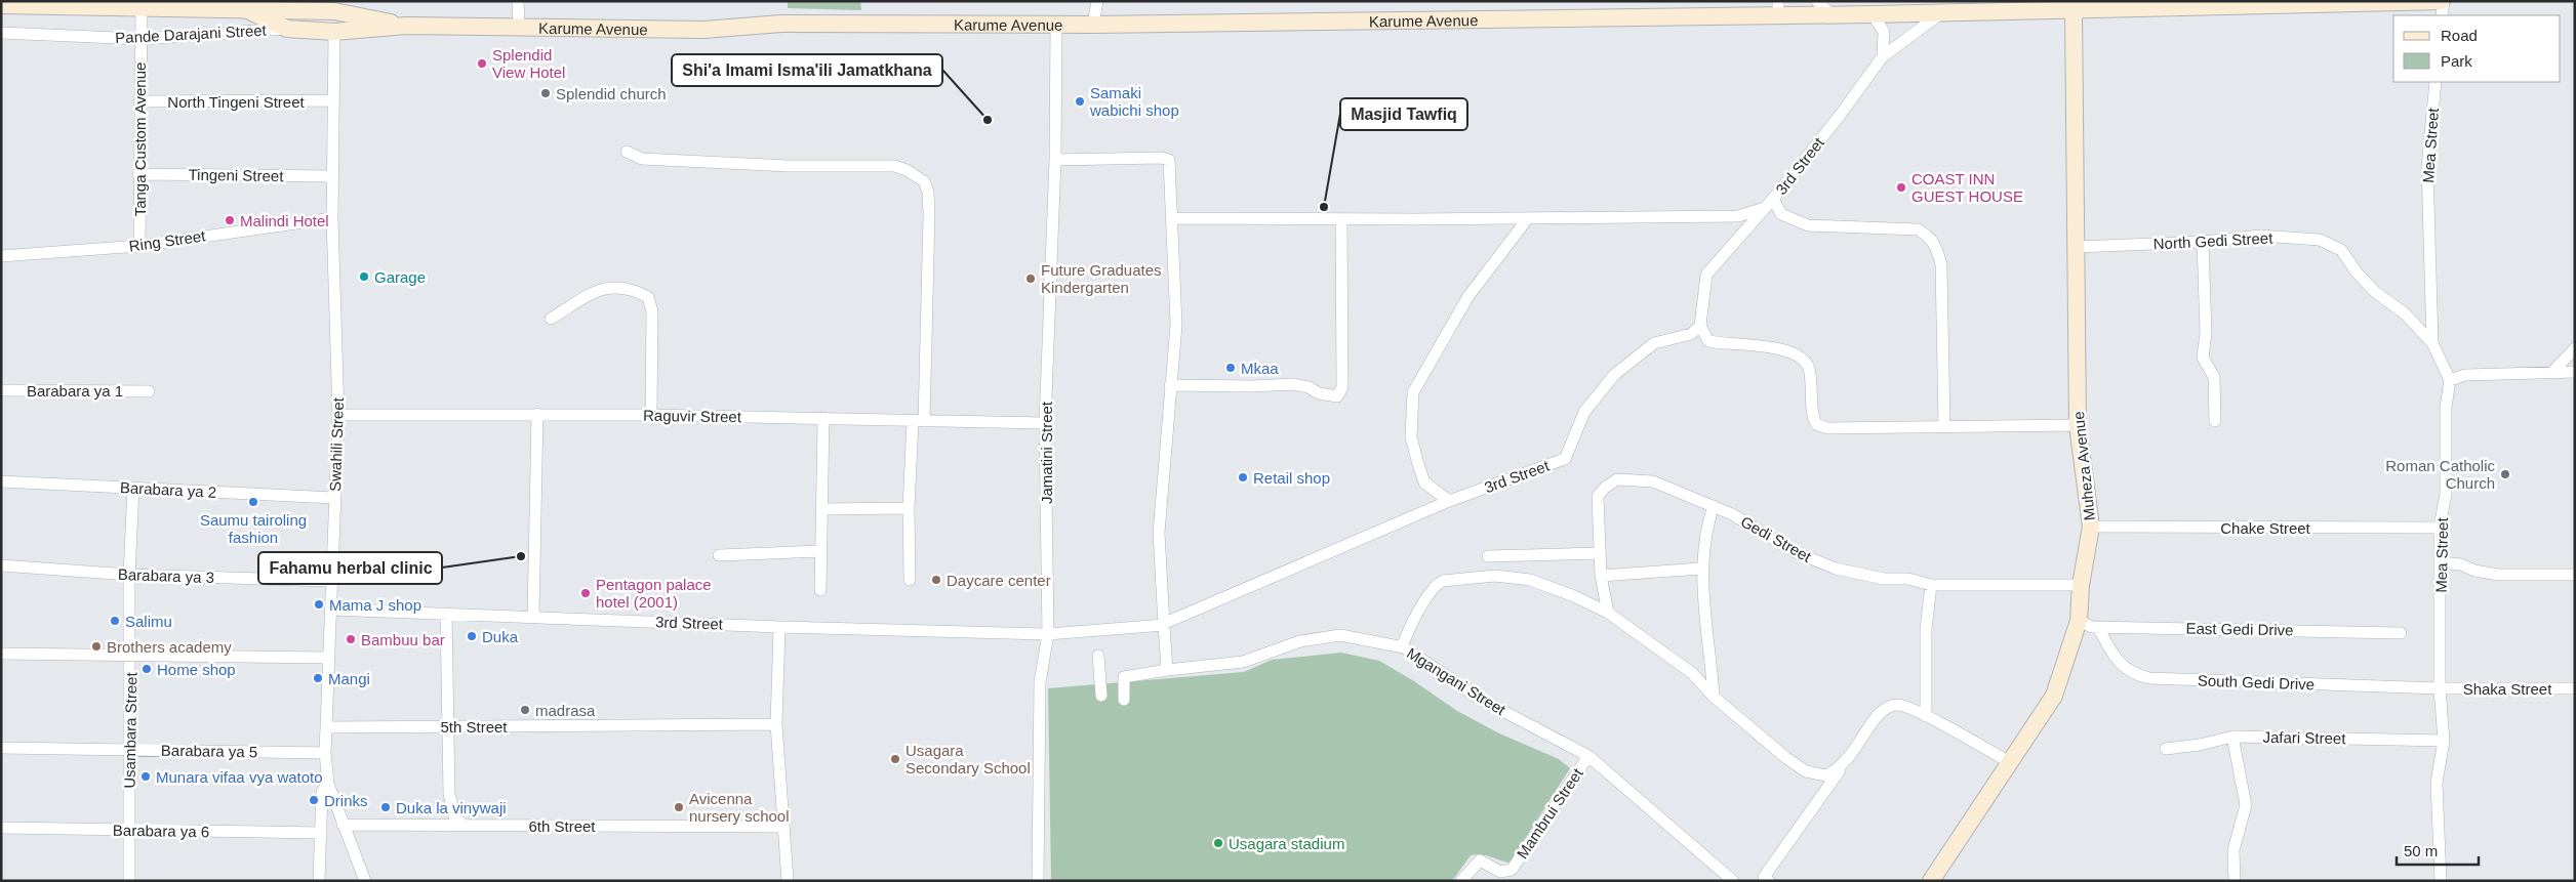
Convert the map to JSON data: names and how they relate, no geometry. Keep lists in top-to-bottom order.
{
  "streets": {
    "main road": ["Karume Avenue", "Swahili Street", "Muheza Avenue"],
    "street": [
      "Pande Darajani Street",
      "North Tingeni Street",
      "Tanga Custom Avenue",
      "Mea Street",
      "3rd Street",
      "Tingeni Street",
      "Ring Street",
      "North Gedi Street",
      "Barabara ya 1",
      "Raguvir Street",
      "Jamatini Street",
      "Barabara ya 2",
      "Chake Street",
      "Gedi Street",
      "Barabara ya 3",
      "East Gedi Drive",
      "Mgangani Street",
      "South Gedi Drive",
      "Shaka Street",
      "5th Street",
      "Usambara Street",
      "Jafari Street",
      "Barabara ya 5",
      "Mambrui Street",
      "6th Street",
      "Barabara ya 6"
    ]
  },
  "crossings": [
    ["Karume Avenue", "Pande Darajani Street"],
    ["Karume Avenue", "Tanga Custom Avenue"],
    ["Karume Avenue", "3rd Street"],
    ["Karume Avenue", "Swahili Street"],
    ["Karume Avenue", "Jamatini Street"],
    ["Karume Avenue", "Muheza Avenue"],
    ["Pande Darajani Street", "Tanga Custom Avenue"],
    ["North Tingeni Street", "Tanga Custom Avenue"],
    ["North Tingeni Street", "Swahili Street"],
    ["Tanga Custom Avenue", "Tingeni Street"],
    ["Tanga Custom Avenue", "Ring Street"],
    ["Mea Street", "North Gedi Street"],
    ["Mea Street", "Chake Street"],
    ["Mea Street", "South Gedi Drive"],
    ["Mea Street", "Shaka Street"],
    ["Mea Street", "Jafari Street"],
    ["3rd Street", "Swahili Street"],
    ["3rd Street", "Jamatini Street"],
    ["Tingeni Street", "Swahili Street"],
    ["Ring Street", "Swahili Street"],
    ["North Gedi Street", "Muheza Avenue"],
    ["Raguvir Street", "Swahili Street"],
    ["Raguvir Street", "Jamatini Street"],
    ["Swahili Street", "Barabara ya 2"],
    ["Swahili Street", "Barabara ya 3"],
    ["Swahili Street", "5th Street"],
    ["Swahili Street", "Barabara ya 5"],
    ["Swahili Street", "6th Street"],
    ["Muheza Avenue", "Chake Street"],
    ["Muheza Avenue", "Gedi Street"],
    ["Muheza Avenue", "East Gedi Drive"],
    ["Barabara ya 2", "Usambara Street"],
    ["Barabara ya 3", "Usambara Street"],
    ["East Gedi Drive", "South Gedi Drive"],
    ["Mgangani Street", "Mambrui Street"],
    ["South Gedi Drive", "Shaka Street"],
    ["Usambara Street", "Barabara ya 5"],
    ["Usambara Street", "Barabara ya 6"]
  ],
  "places": [
    "Splendid View Hotel",
    "Splendid church",
    "Samaki wabichi shop",
    "Shi'a Imami Isma'ili Jamatkhana",
    "COAST INN GUEST HOUSE",
    "Masjid Tawfiq",
    "Malindi Hotel",
    "Garage",
    "Future Graduates Kindergarten",
    "Mkaa",
    "Roman Catholic Church",
    "Retail shop",
    "Saumu tairoling fashion",
    "Fahamu herbal clinic",
    "Daycare center",
    "Pentagon palace hotel (2001)",
    "Mama J shop",
    "Salimu",
    "Duka",
    "Bambuu bar",
    "Brothers academy",
    "Home shop",
    "Mangi",
    "madrasa",
    "Usagara Secondary School",
    "Munara vifaa vya watoto",
    "Drinks",
    "Duka la vinywaji",
    "Avicenna nursery school",
    "Usagara stadium"
  ],
  "legend": ["Road", "Park"],
  "scale_bar": "50 m"
}
